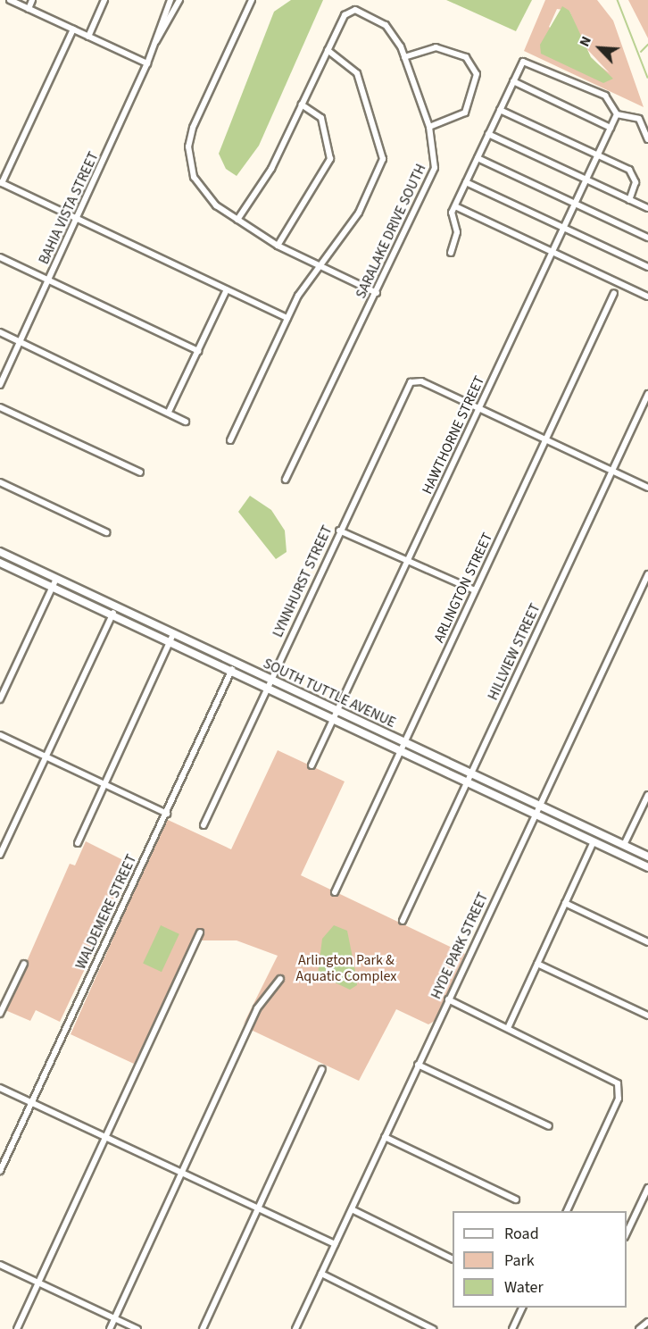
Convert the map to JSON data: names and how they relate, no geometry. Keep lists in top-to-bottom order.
{
  "streets": {
    "main road": ["SOUTH TUTTLE AVENUE"],
    "street": [
      "BAHIA VISTA STREET",
      "SARALAKE DRIVE SOUTH",
      "HAWTHORNE STREET",
      "LYNNHURST STREET",
      "ARLINGTON STREET",
      "HILLVIEW STREET",
      "WALDEMERE STREET",
      "HYDE PARK STREET"
    ]
  },
  "crossings": [
    ["HAWTHORNE STREET", "LYNNHURST STREET"],
    ["HAWTHORNE STREET", "SOUTH TUTTLE AVENUE"],
    ["LYNNHURST STREET", "SOUTH TUTTLE AVENUE"],
    ["ARLINGTON STREET", "SOUTH TUTTLE AVENUE"],
    ["HILLVIEW STREET", "SOUTH TUTTLE AVENUE"],
    ["SOUTH TUTTLE AVENUE", "WALDEMERE STREET"],
    ["SOUTH TUTTLE AVENUE", "HYDE PARK STREET"]
  ],
  "parks": ["Arlington Park & Aquatic Complex"],
  "legend": ["Road", "Park", "Water"],
  "north": "top left"
}
